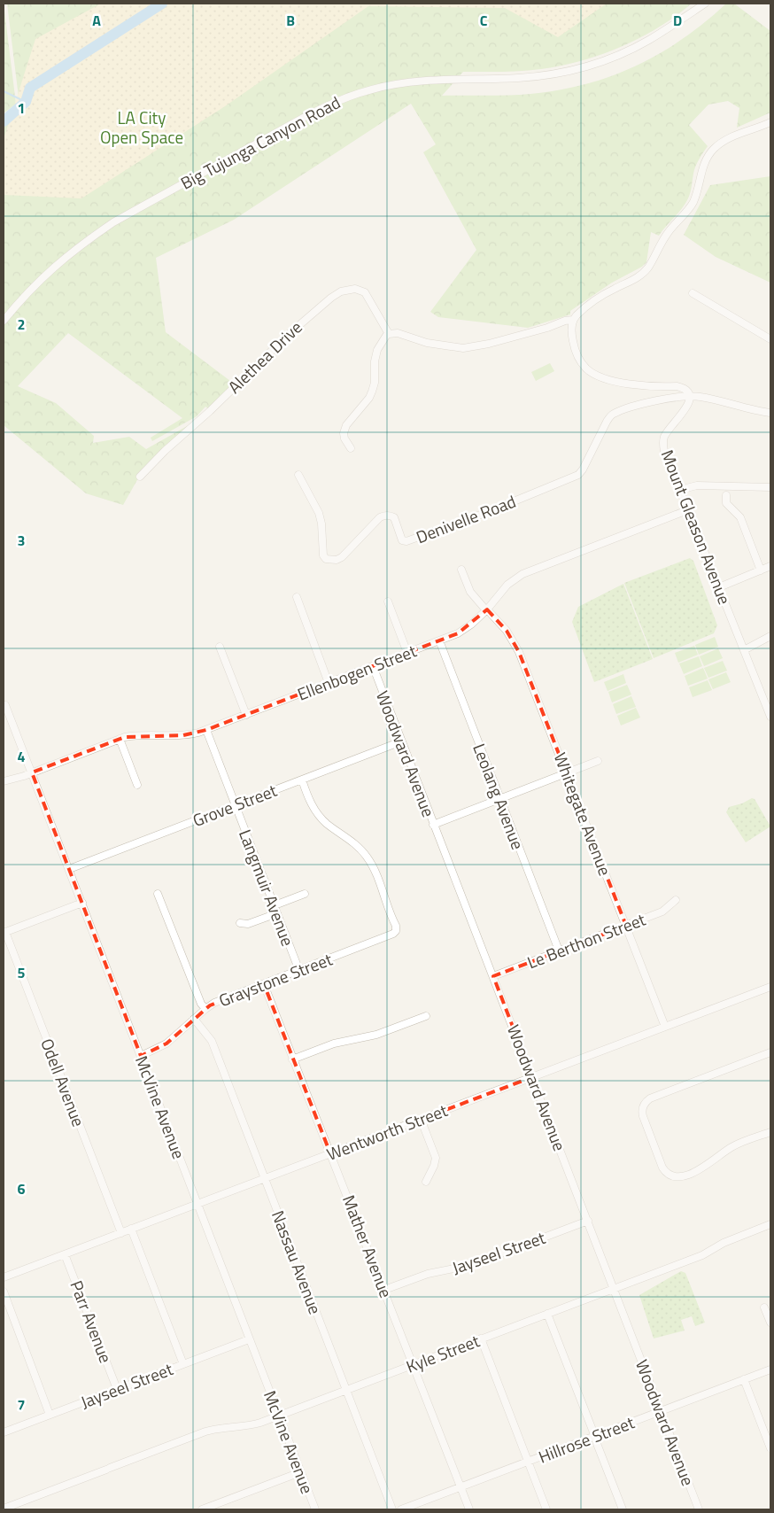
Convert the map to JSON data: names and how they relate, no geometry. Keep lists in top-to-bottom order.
{
  "streets": {
    "street": [
      "Big Tujunga Canyon Road",
      "Alethea Drive",
      "Denivelle Road",
      "Mount Gleason Avenue",
      "Ellenbogen Street",
      "Woodward Avenue",
      "Leolang Avenue",
      "Grove Street",
      "Whitegate Avenue",
      "Langmuir Avenue",
      "Le Berthon Street",
      "Graystone Street",
      "Odell Avenue",
      "McVine Avenue",
      "Wentworth Street",
      "Mather Avenue",
      "Jayseel Street",
      "Nassau Avenue",
      "Parr Avenue",
      "Kyle Street",
      "Hillrose Street"
    ]
  },
  "crossings": [
    ["Denivelle Road", "Mount Gleason Avenue"],
    ["Mount Gleason Avenue", "Ellenbogen Street"],
    ["Ellenbogen Street", "Woodward Avenue"],
    ["Ellenbogen Street", "Leolang Avenue"],
    ["Ellenbogen Street", "Whitegate Avenue"],
    ["Ellenbogen Street", "Langmuir Avenue"],
    ["Ellenbogen Street", "McVine Avenue"],
    ["Woodward Avenue", "Grove Street"],
    ["Woodward Avenue", "Le Berthon Street"],
    ["Woodward Avenue", "Wentworth Street"],
    ["Woodward Avenue", "Jayseel Street"],
    ["Woodward Avenue", "Kyle Street"],
    ["Woodward Avenue", "Hillrose Street"],
    ["Leolang Avenue", "Le Berthon Street"],
    ["Grove Street", "Langmuir Avenue"],
    ["Grove Street", "Graystone Street"],
    ["Grove Street", "McVine Avenue"],
    ["Whitegate Avenue", "Le Berthon Street"],
    ["Whitegate Avenue", "Wentworth Street"],
    ["Langmuir Avenue", "Graystone Street"],
    ["Graystone Street", "McVine Avenue"],
    ["Graystone Street", "Mather Avenue"],
    ["Graystone Street", "Nassau Avenue"],
    ["Odell Avenue", "Wentworth Street"],
    ["McVine Avenue", "Wentworth Street"],
    ["McVine Avenue", "Jayseel Street"],
    ["McVine Avenue", "Kyle Street"],
    ["Wentworth Street", "Mather Avenue"],
    ["Wentworth Street", "Nassau Avenue"],
    ["Wentworth Street", "Parr Avenue"],
    ["Mather Avenue", "Jayseel Street"],
    ["Mather Avenue", "Kyle Street"],
    ["Mather Avenue", "Hillrose Street"],
    ["Jayseel Street", "Parr Avenue"],
    ["Nassau Avenue", "Kyle Street"]
  ],
  "parks": ["LA City Open Space"],
  "grid": {
    "columns": [
      "A",
      "B",
      "C",
      "D"
    ],
    "rows": [
      "1",
      "2",
      "3",
      "4",
      "5",
      "6",
      "7"
    ]
  }
}
